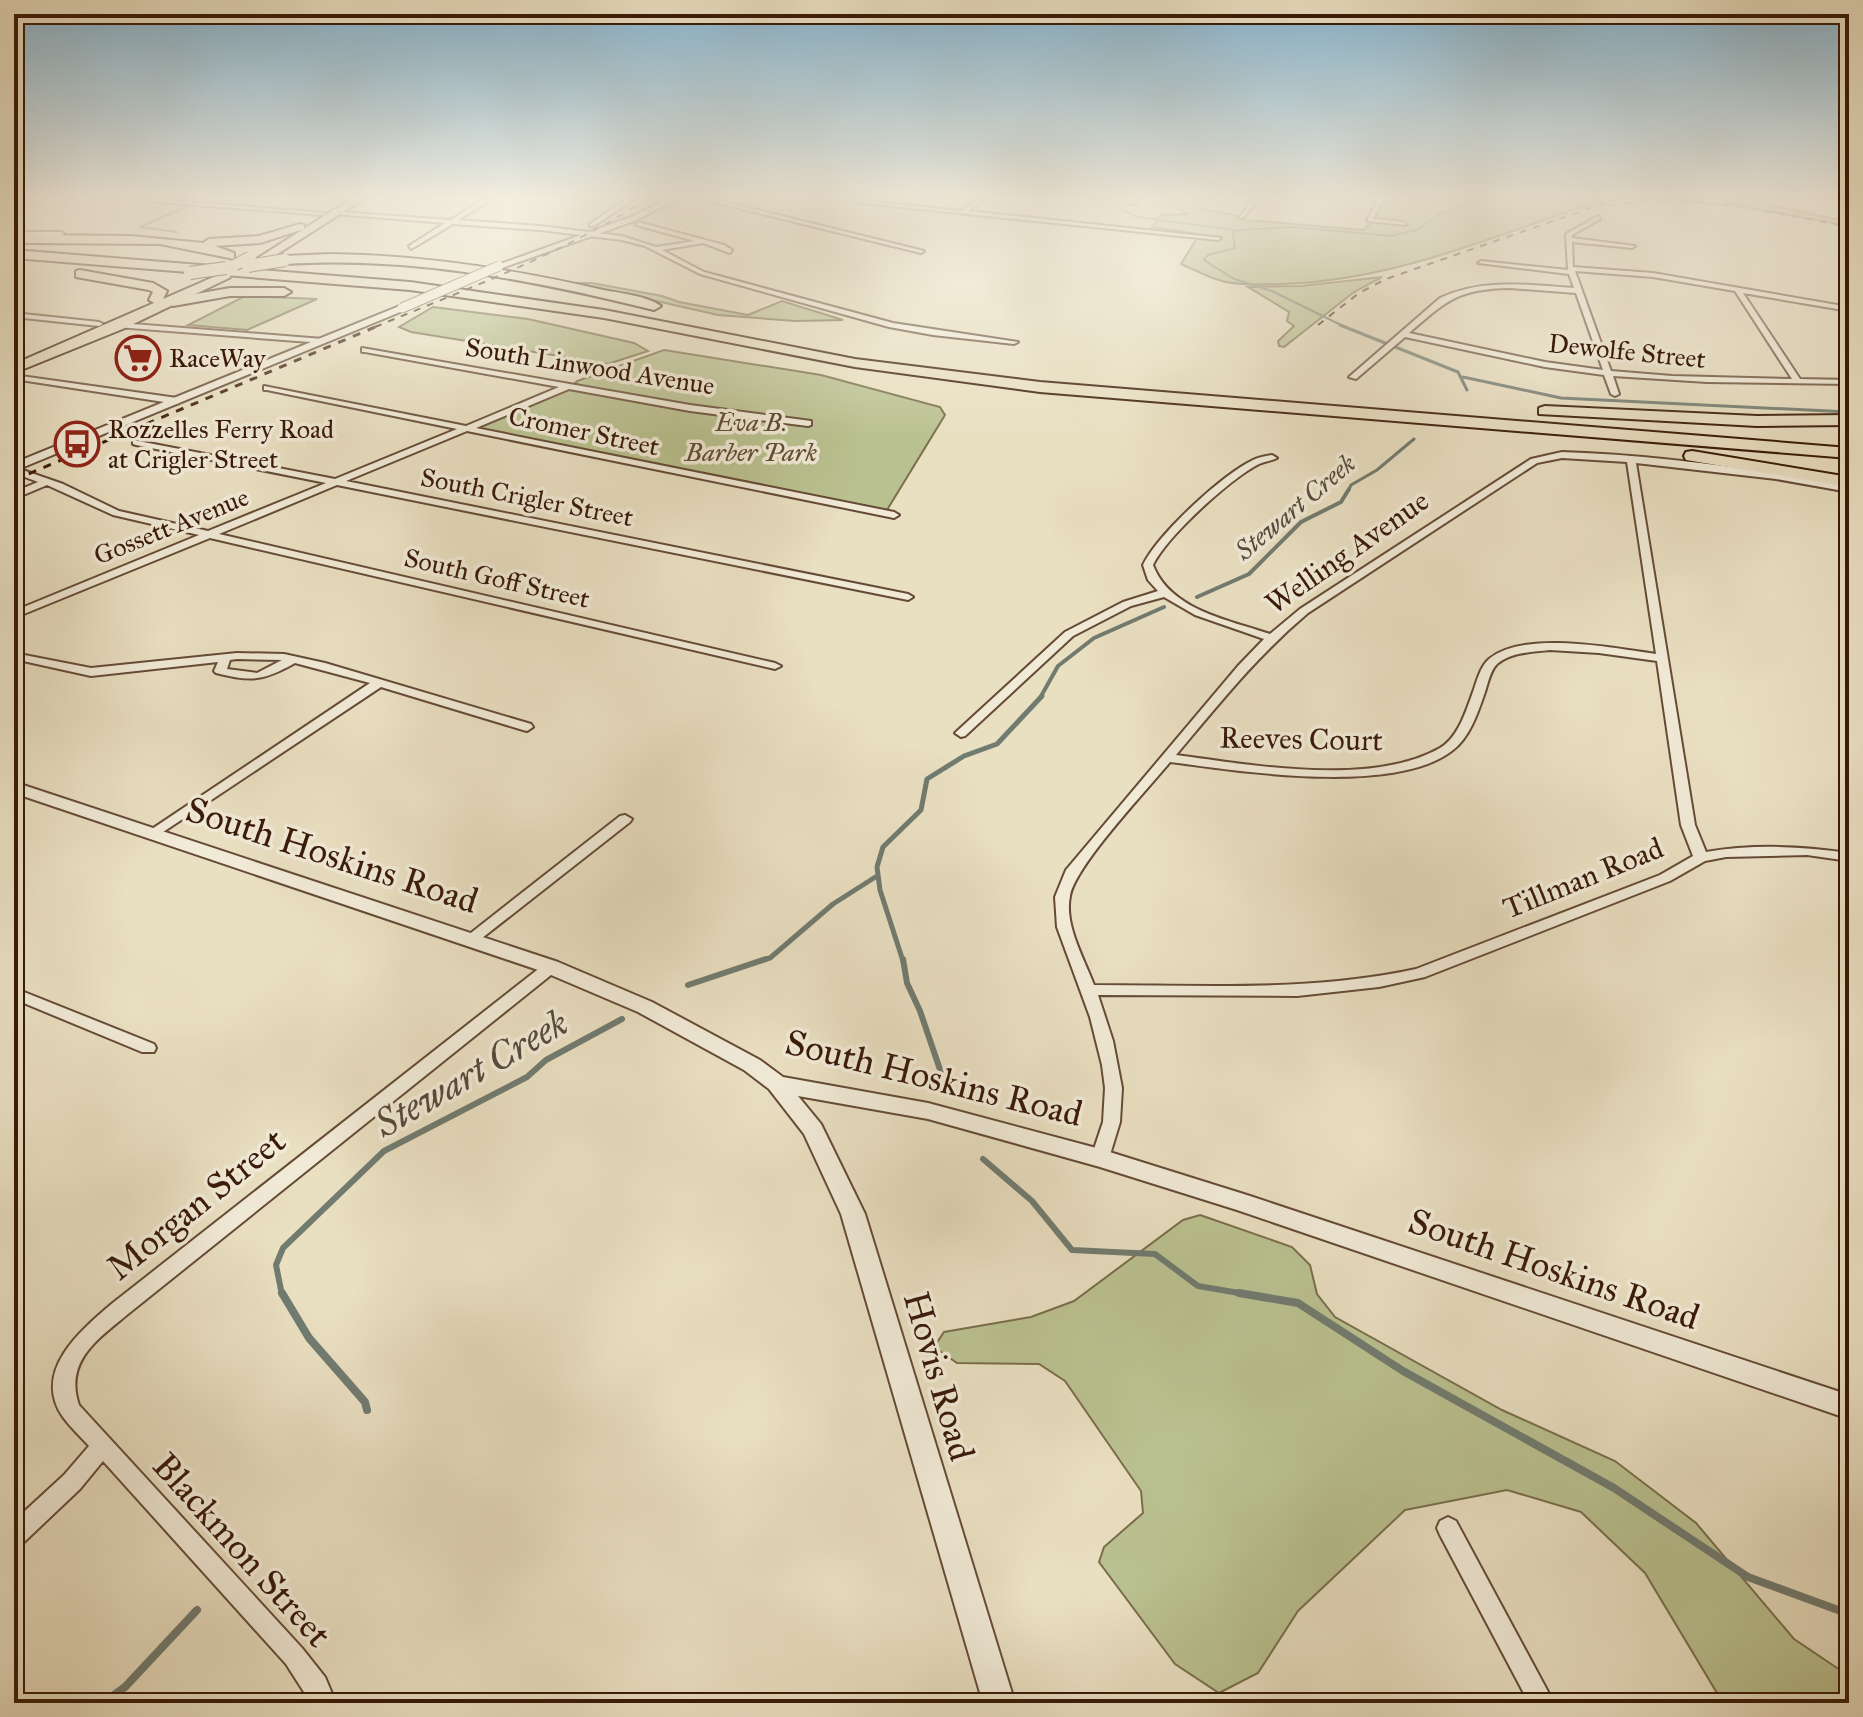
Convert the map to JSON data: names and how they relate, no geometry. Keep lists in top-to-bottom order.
{
  "streets": {
    "street": [
      "Dewolfe Street",
      "South Linwood Avenue",
      "Cromer Street",
      "South Crigler Street",
      "Gossett Avenue",
      "Welling Avenue",
      "South Goff Street",
      "Reeves Court",
      "South Hoskins Road",
      "Tillman Road",
      "Morgan Street",
      "Hovis Road",
      "Blackmon Street"
    ]
  },
  "crossings": [
    ["South Linwood Avenue", "Gossett Avenue"],
    ["Cromer Street", "Gossett Avenue"],
    ["South Crigler Street", "Gossett Avenue"],
    ["Gossett Avenue", "South Goff Street"],
    ["Welling Avenue", "Reeves Court"],
    ["Welling Avenue", "South Hoskins Road"],
    ["Welling Avenue", "Tillman Road"],
    ["Reeves Court", "Tillman Road"],
    ["South Hoskins Road", "Morgan Street"],
    ["South Hoskins Road", "Hovis Road"],
    ["Morgan Street", "Blackmon Street"]
  ],
  "water": ["Stewart Creek"],
  "parks": ["Eva B. Barber Park"],
  "places": {
    "supermarket": ["RaceWay"],
    "bus stop": ["Rozzelles Ferry Road at Crigler Street"]
  }
}
